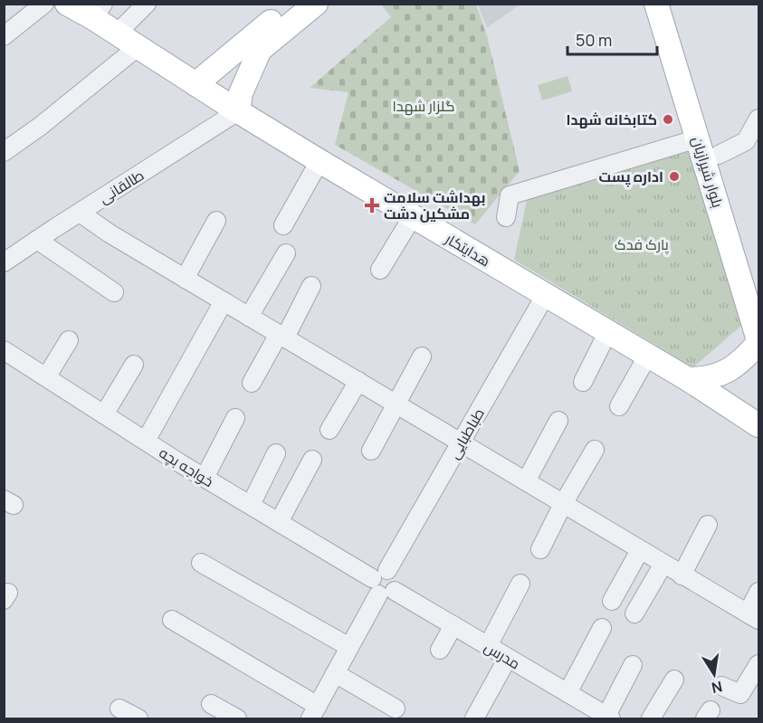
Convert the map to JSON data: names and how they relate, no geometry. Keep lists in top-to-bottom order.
{
  "streets": {
    "main road": ["بلوار شیرازیان", "هدایتکار"],
    "street": [
      "طالقانی",
      "طباطبایی",
      "خواجه بچه",
      "مدرس"
    ]
  },
  "crossings": [
    ["طالقانی", "هدایتکار"],
    ["هدایتکار", "طباطبایی"],
    ["طباطبایی", "خواجه بچه"],
    ["طباطبایی", "مدرس"],
    ["خواجه بچه", "مدرس"]
  ],
  "parks": ["گلزار شهدا", "پارک فدک"],
  "places": {
    "other": ["کتابخانه شهدا", "اداره پست"],
    "health": ["بهداشت سلامت مشکین دشت"]
  },
  "scale_bar": "50 m",
  "north": "bottom"
}
